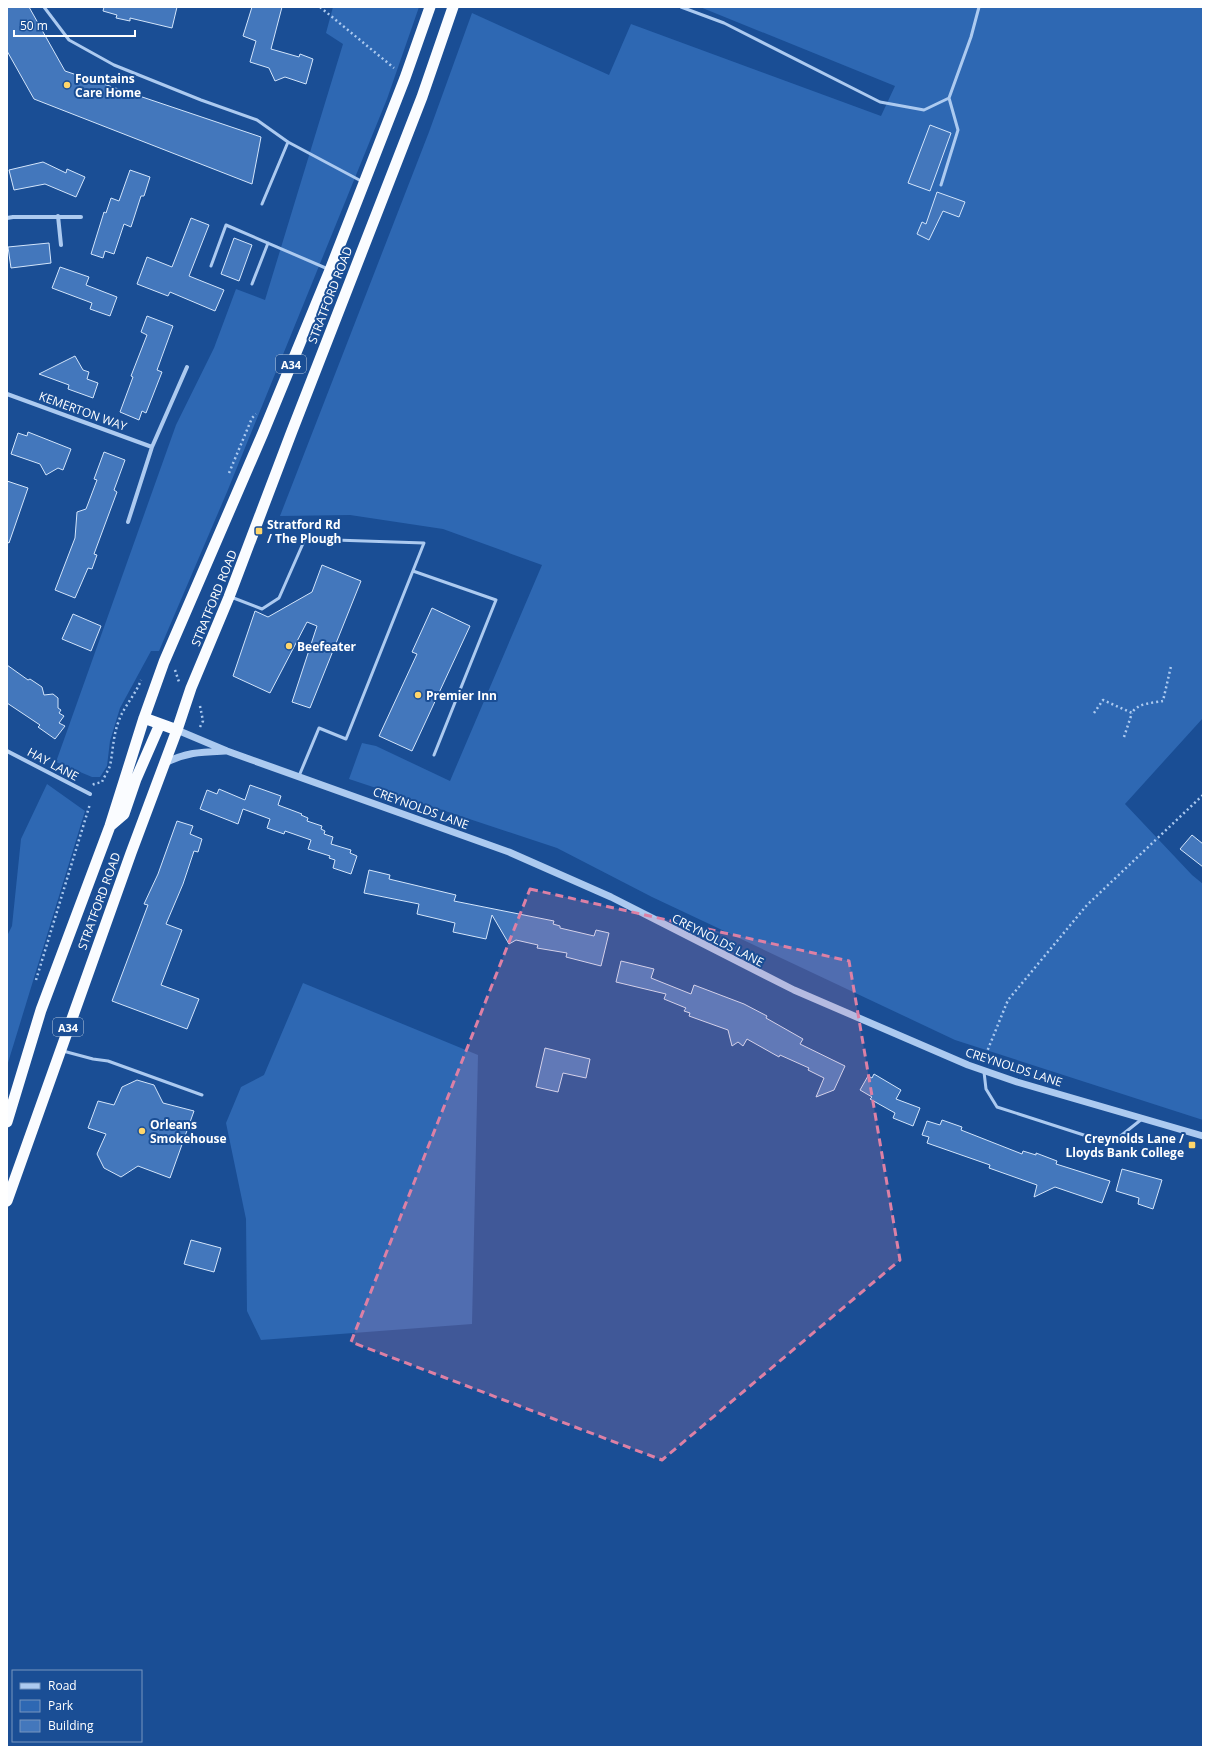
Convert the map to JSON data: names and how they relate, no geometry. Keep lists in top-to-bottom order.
{
  "streets": {
    "highway": ["STRATFORD ROAD", "A34"],
    "street": ["KEMERTON WAY", "HAY LANE", "CREYNOLDS LANE"]
  },
  "crossings": [
    ["STRATFORD ROAD", "CREYNOLDS LANE"]
  ],
  "places": {
    "other": [
      "Fountains Care Home",
      "Beefeater",
      "Premier Inn",
      "Orleans Smokehouse"
    ],
    "transit": ["Stratford Rd / The Plough", "Creynolds Lane / Lloyds Bank College"]
  },
  "legend": ["Road", "Park", "Building"],
  "scale_bar": "50 m"
}
